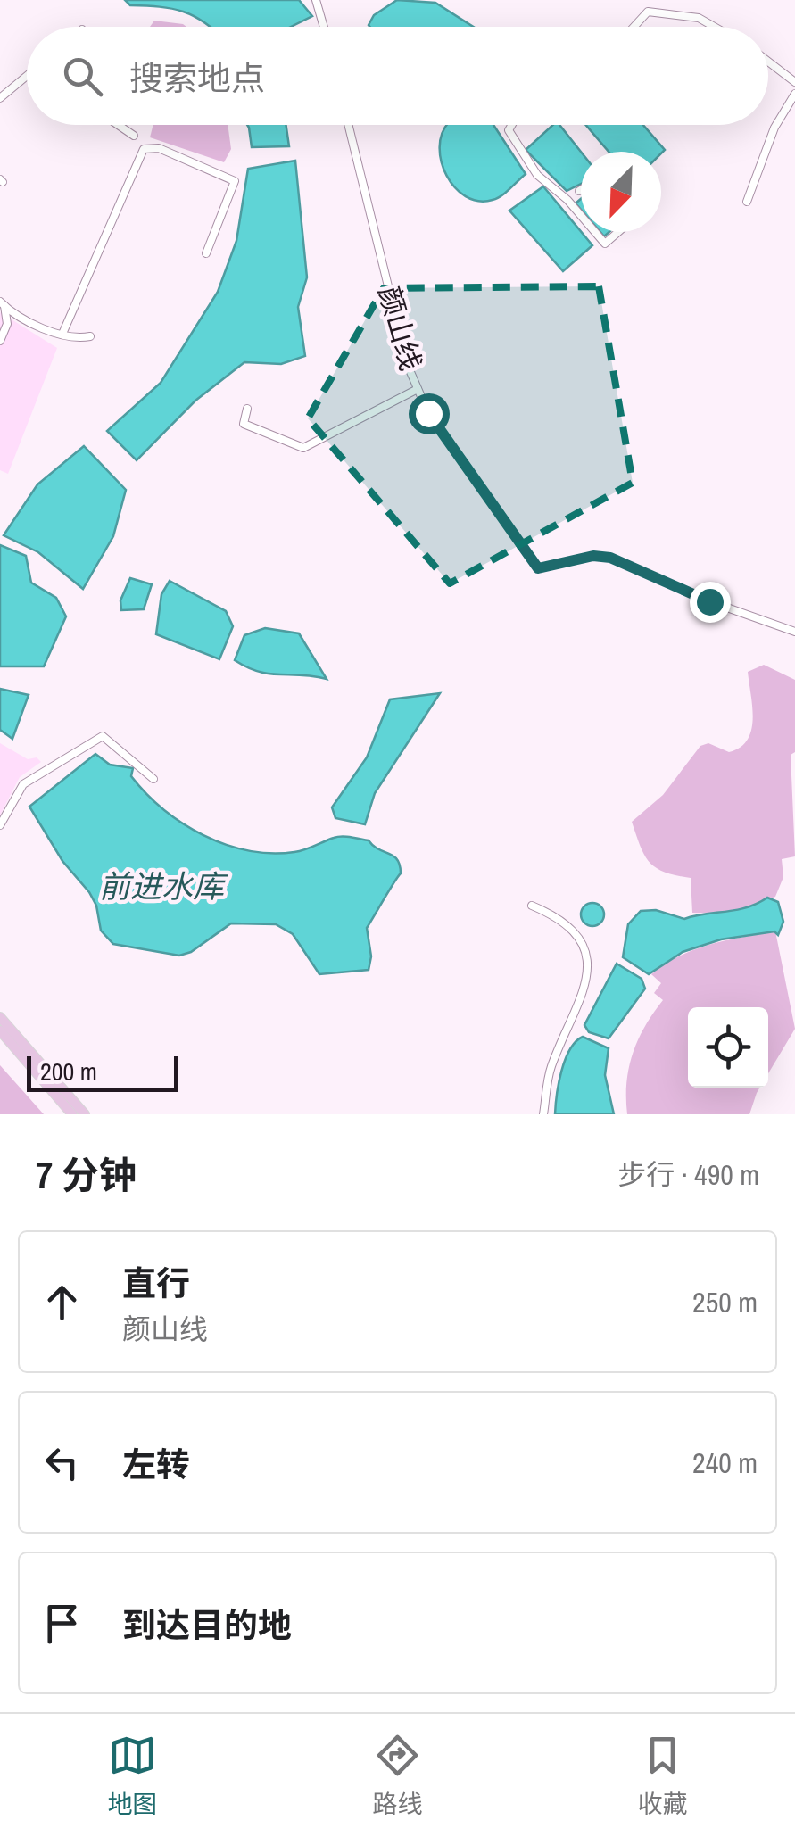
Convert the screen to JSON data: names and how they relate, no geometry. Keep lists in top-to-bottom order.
{
  "streets": {
    "street": ["颜山线"]
  },
  "water": ["前进水库"],
  "scale_bar": "200 m",
  "north": "bottom left",
  "page": {
    "search": "搜索地点",
    "scale": "200 m",
    "heading": ["7 分钟", "步行 · 490 m"],
    "list": [
      ["直行", "颜山线", "250 m"],
      ["左转", "240 m"],
      "到达目的地"
    ],
    "nav": ["地图", "路线", "收藏"]
  }
}
